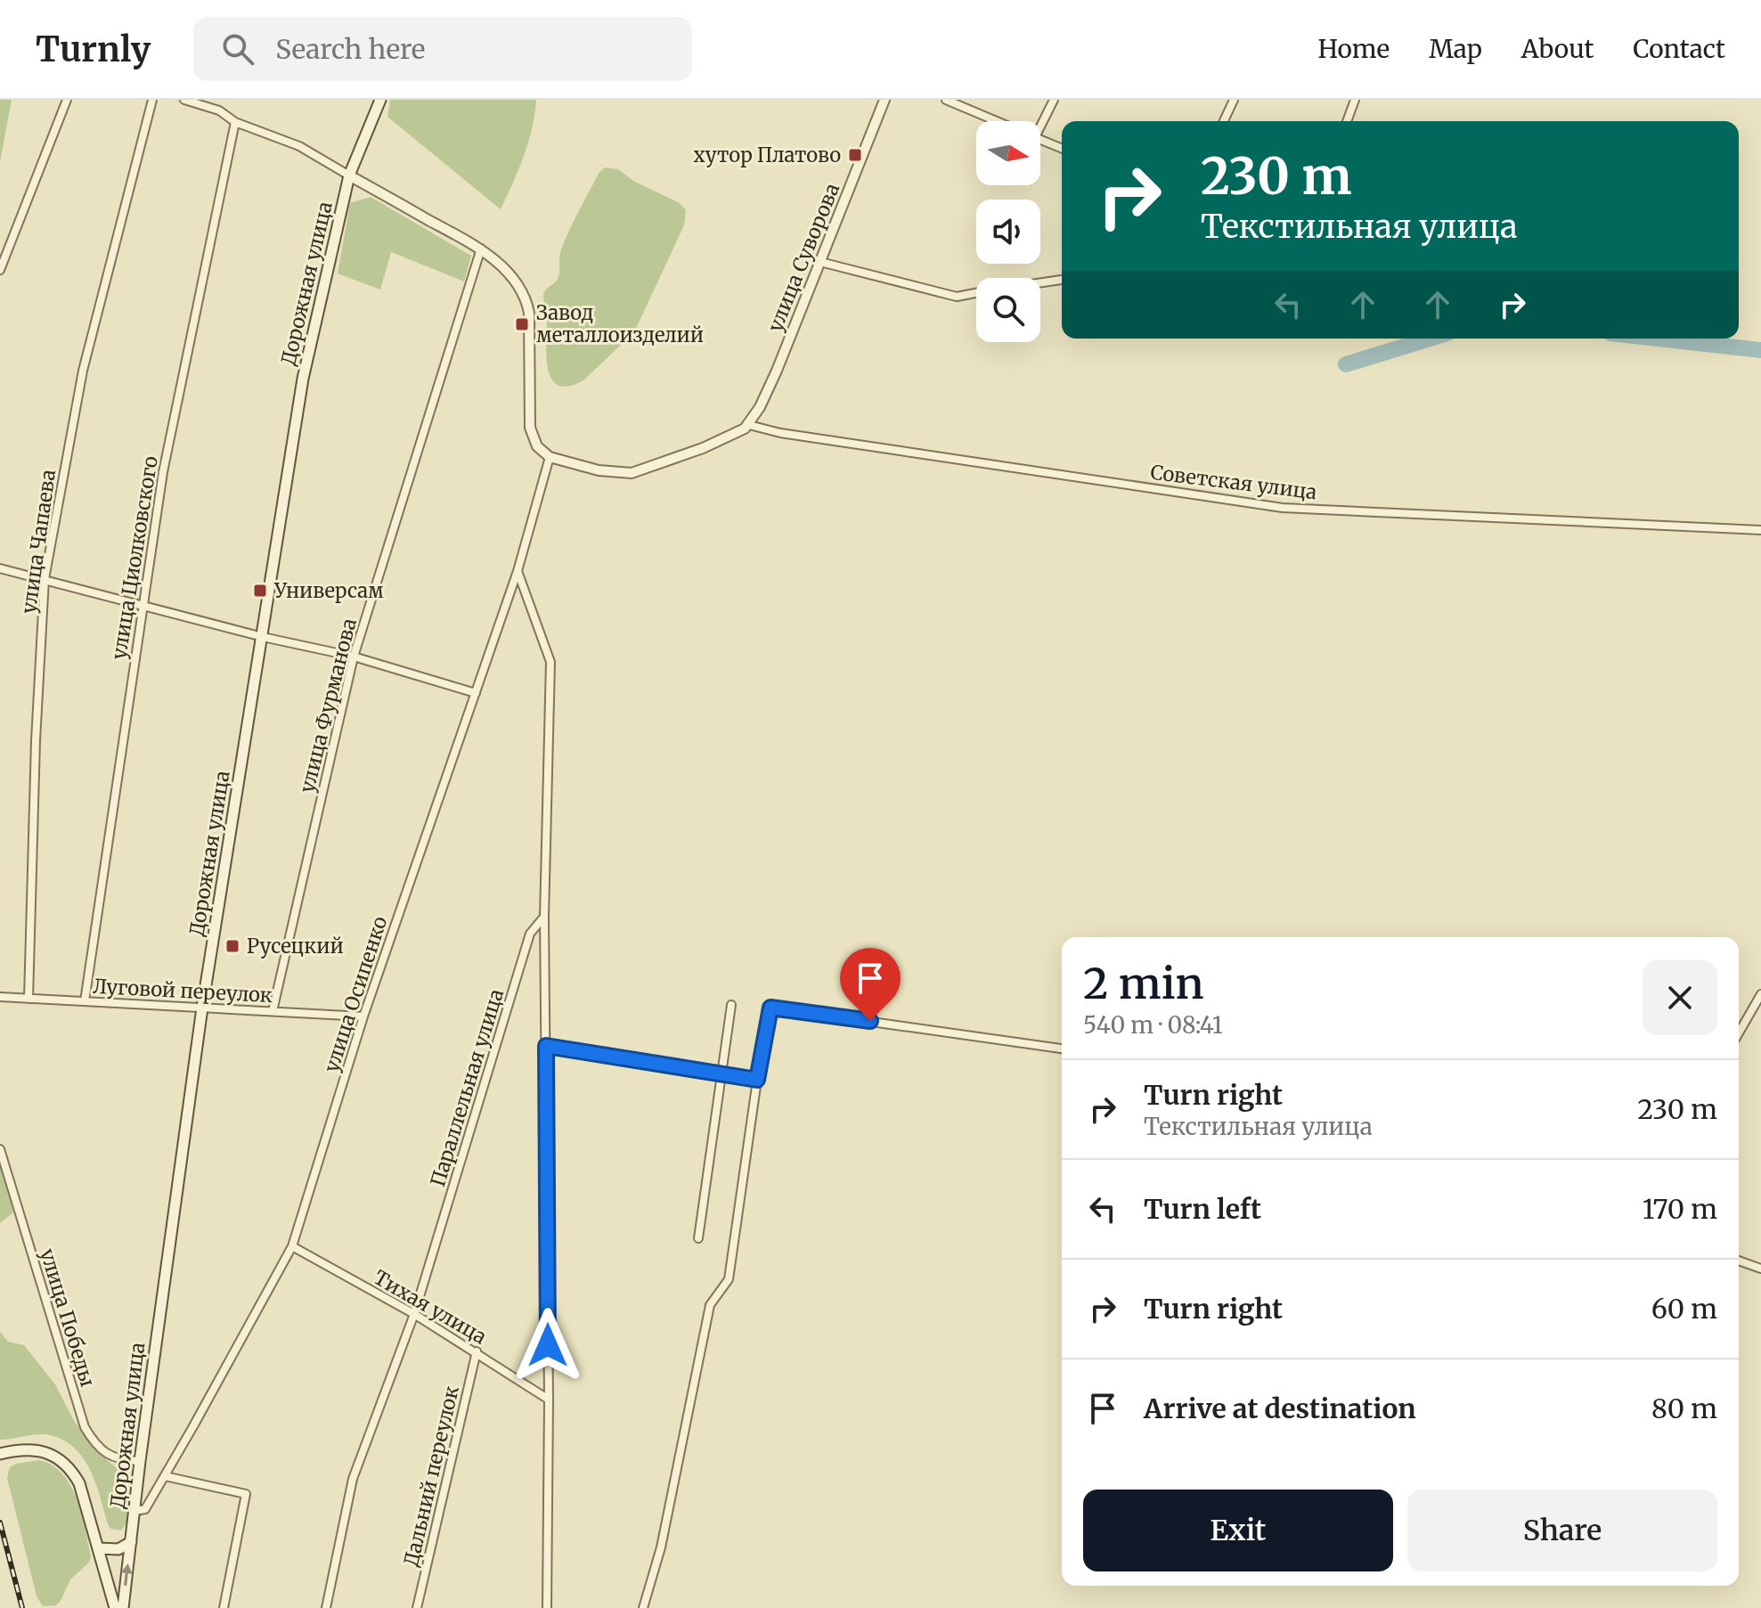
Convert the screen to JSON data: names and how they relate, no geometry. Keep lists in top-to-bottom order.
{
  "streets": {
    "main road": ["Дорожная улица"],
    "street": [
      "улица Суворова",
      "Советская улица",
      "улица Чапаева",
      "улица Циолковского",
      "улица Фурманова",
      "Луговой переулок",
      "улица Осипенко",
      "Параллельная улица",
      "Тихая улица",
      "улица Победы",
      "Дальний переулок"
    ]
  },
  "crossings": [
    ["улица Суворова", "Советская улица"],
    ["Дорожная улица", "Луговой переулок"],
    ["Дорожная улица", "улица Осипенко"],
    ["Дорожная улица", "улица Победы"],
    ["улица Чапаева", "Луговой переулок"],
    ["улица Циолковского", "Луговой переулок"],
    ["улица Фурманова", "Луговой переулок"],
    ["Луговой переулок", "улица Осипенко"],
    ["улица Осипенко", "Параллельная улица"],
    ["улица Осипенко", "Тихая улица"],
    ["Параллельная улица", "Тихая улица"],
    ["Тихая улица", "Дальний переулок"]
  ],
  "places": {
    "transit": [
      "хутор Платово",
      "Завод металлоизделий",
      "Универсам",
      "Русецкий"
    ]
  },
  "north": "right",
  "page": {
    "header": "Turnly",
    "search": "Search here",
    "nav": [
      "Home",
      "Map",
      "About",
      "Contact"
    ],
    "turn": ["230 m", "Текстильная улица"],
    "heading": ["2 min", "540 m · 08:41"],
    "list": [
      {
        "name": "Turn right",
        "note": "Текстильная улица",
        "value": "230 m"
      },
      {
        "name": "Turn left",
        "value": "170 m"
      },
      {
        "name": "Turn right",
        "value": "60 m"
      },
      {
        "name": "Arrive at destination",
        "value": "80 m"
      }
    ],
    "buttons": ["Exit", "Share"]
  }
}
